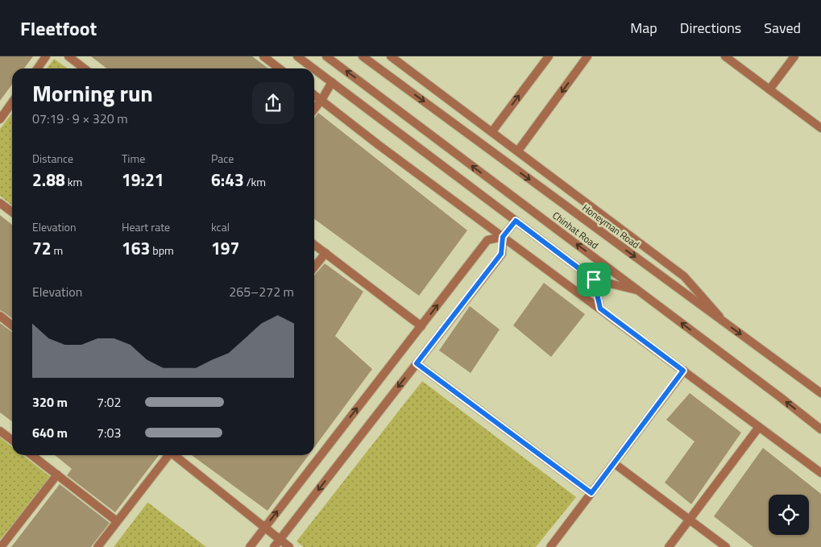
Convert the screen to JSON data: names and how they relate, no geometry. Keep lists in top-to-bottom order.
{
  "streets": {
    "street": ["Honeyman Road", "Chinhat Road"]
  },
  "page": {
    "header": "Fleetfoot",
    "nav": ["Map", "Directions", "Saved"],
    "heading": ["Morning run", "07:19 · 9 × 320 m"],
    "stats": [
      ["Distance", "2.88 km"],
      ["Time", "19:21"],
      ["Pace", "6:43 /km"],
      ["Elevation", "72 m"],
      ["Heart rate", "163 bpm"],
      ["kcal", "197"]
    ],
    "chart": ["Elevation", "265–272 m"],
    "list": [
      {
        "name": "320 m",
        "note": "7:02"
      },
      {
        "name": "640 m",
        "note": "7:03"
      }
    ]
  }
}
